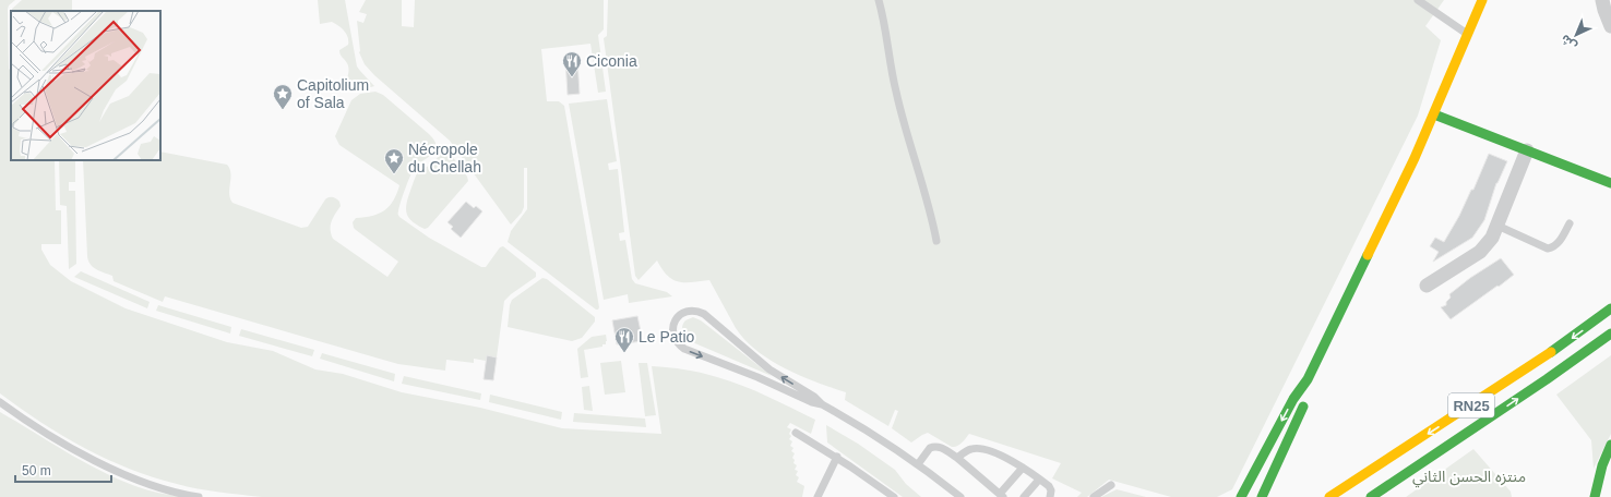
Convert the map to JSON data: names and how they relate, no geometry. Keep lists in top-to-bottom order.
{
  "streets": {
    "street": ["RN25"]
  },
  "parks": ["منتزه الحسن الثاني"],
  "places": {
    "restaurant": ["Ciconia", "Le Patio"],
    "place": ["Capitolium of Sala", "Nécropole du Chellah"]
  },
  "scale_bar": "50 m",
  "north": "bottom left"
}
